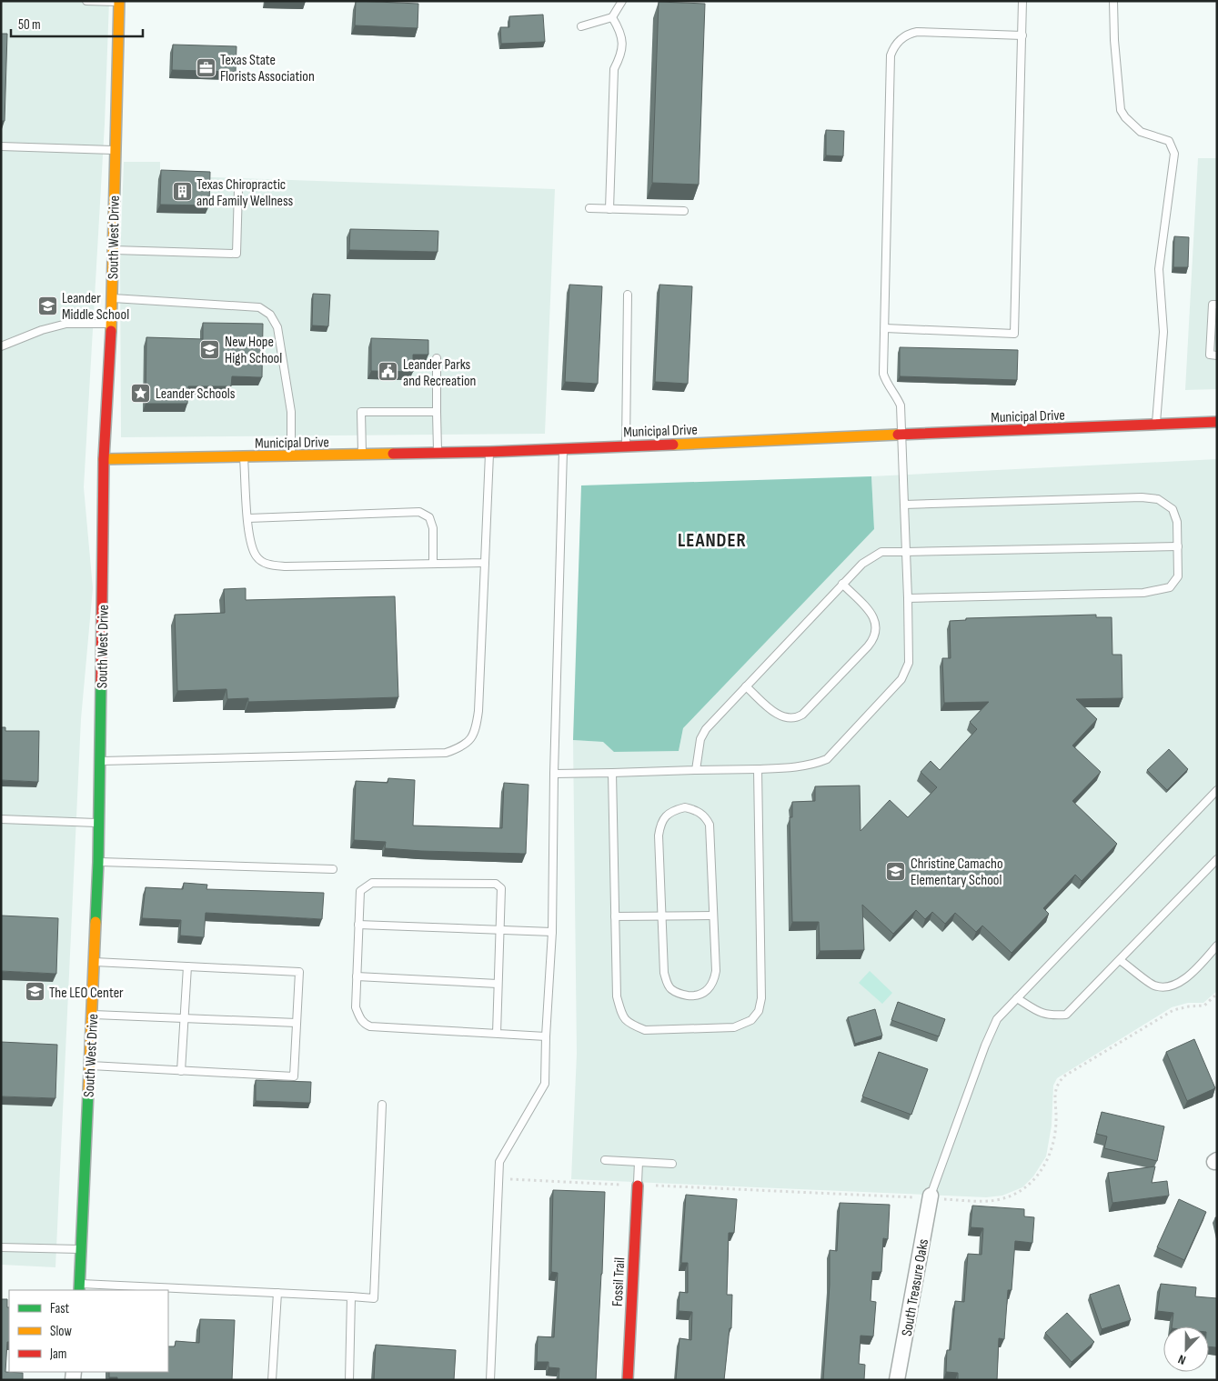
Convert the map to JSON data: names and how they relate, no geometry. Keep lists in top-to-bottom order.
{
  "streets": {
    "street": [
      "South West Drive",
      "Municipal Drive",
      "Fossil Trail",
      "South Treasure Oaks"
    ]
  },
  "crossings": [
    ["South West Drive", "Municipal Drive"]
  ],
  "districts": ["LEANDER"],
  "places": {
    "office": ["Texas State Florists Association"],
    "building": ["Texas Chiropractic and Family Wellness"],
    "school or university": [
      "Leander Middle School",
      "New Hope High School",
      "Christine Camacho Elementary School",
      "The LEO Center"
    ],
    "public building": ["Leander Parks and Recreation"],
    "place": ["Leander Schools"]
  },
  "legend": ["Fast", "Slow", "Jam"],
  "scale_bar": "50 m",
  "north": "bottom"
}
